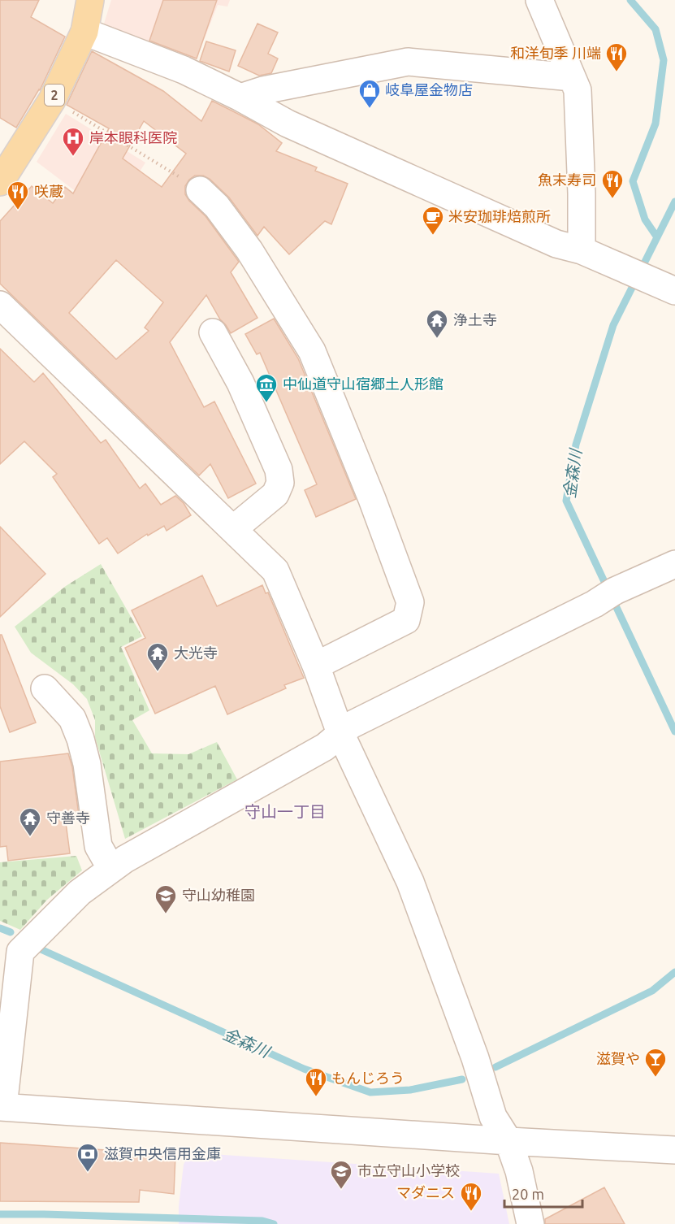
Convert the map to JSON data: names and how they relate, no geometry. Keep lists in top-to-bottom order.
{
  "streets": {
    "main road": ["2"]
  },
  "districts": ["守山一丁目"],
  "water": ["金森川"],
  "places": {
    "restaurant": [
      "和洋旬季 川端",
      "魚末寿司",
      "咲蔵",
      "もんじろう",
      "マダニス"
    ],
    "shop": ["岐阜屋金物店"],
    "hospital": ["岸本眼科医院"],
    "cafe": ["米安珈琲焙煎所"],
    "temple": ["浄土寺", "大光寺", "守善寺"],
    "museum": ["中仙道守山宿郷土人形館"],
    "school or university": ["守山幼稚園", "市立守山小学校"],
    "bar": ["滋賀や"],
    "bank": ["滋賀中央信用金庫"]
  },
  "scale_bar": "20 m"
}
